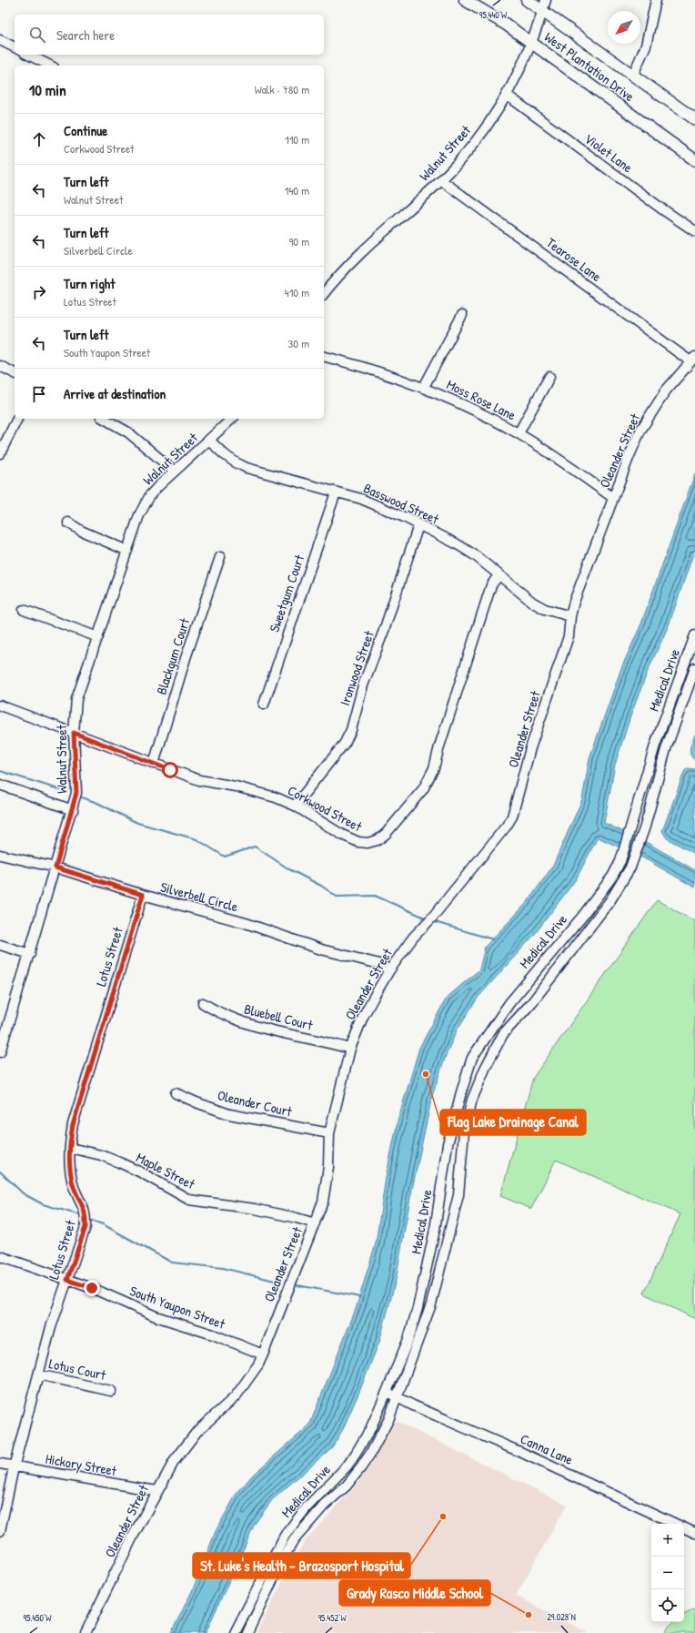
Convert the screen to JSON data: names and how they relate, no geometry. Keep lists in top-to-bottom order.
{
  "streets": {
    "main road": ["West Plantation Drive"],
    "street": [
      "Walnut Street",
      "Violet Lane",
      "Tearose Lane",
      "Moss Rose Lane",
      "Oleander Street",
      "Basswood Street",
      "Sweetgum Court",
      "Blackgum Court",
      "Ironwood Street",
      "Medical Drive",
      "Corkwood Street",
      "Silverbell Circle",
      "Lotus Street",
      "Bluebell Court",
      "Oleander Court",
      "Maple Street",
      "South Yaupon Street",
      "Lotus Court",
      "Canna Lane",
      "Hickory Street"
    ]
  },
  "crossings": [
    ["West Plantation Drive", "Walnut Street"],
    ["Walnut Street", "Violet Lane"],
    ["Walnut Street", "Tearose Lane"],
    ["Walnut Street", "Basswood Street"],
    ["Walnut Street", "Corkwood Street"],
    ["Walnut Street", "Silverbell Circle"],
    ["Tearose Lane", "Oleander Street"],
    ["Moss Rose Lane", "Oleander Street"],
    ["Oleander Street", "Basswood Street"],
    ["Oleander Street", "Silverbell Circle"],
    ["Oleander Street", "Bluebell Court"],
    ["Oleander Street", "Oleander Court"],
    ["Oleander Street", "Maple Street"],
    ["Oleander Street", "South Yaupon Street"],
    ["Oleander Street", "Hickory Street"],
    ["Basswood Street", "Sweetgum Court"],
    ["Basswood Street", "Ironwood Street"],
    ["Basswood Street", "Corkwood Street"],
    ["Blackgum Court", "Corkwood Street"],
    ["Ironwood Street", "Corkwood Street"],
    ["Medical Drive", "Canna Lane"],
    ["Silverbell Circle", "Lotus Street"],
    ["Lotus Street", "Maple Street"],
    ["Lotus Street", "South Yaupon Street"],
    ["Lotus Street", "Lotus Court"],
    ["Lotus Street", "Hickory Street"]
  ],
  "places": ["Flag Lake Drainage Canal", "St. Luke's Health - Brazosport Hospital", "Grady Rasco Middle School"],
  "north": "bottom left",
  "page": {
    "search": "Search here",
    "heading": ["10 min", "Walk · 780 m"],
    "list": [
      ["Continue", "Corkwood Street", "110 m"],
      ["Turn left", "Walnut Street", "140 m"],
      ["Turn left", "Silverbell Circle", "90 m"],
      ["Turn right", "Lotus Street", "410 m"],
      ["Turn left", "South Yaupon Street", "30 m"],
      "Arrive at destination"
    ],
    "map_buttons": ["+", "−"]
  },
  "coordinates": [
    "95.440°W",
    "29.028°N",
    "95.450°W",
    "95.452°W"
  ]
}
